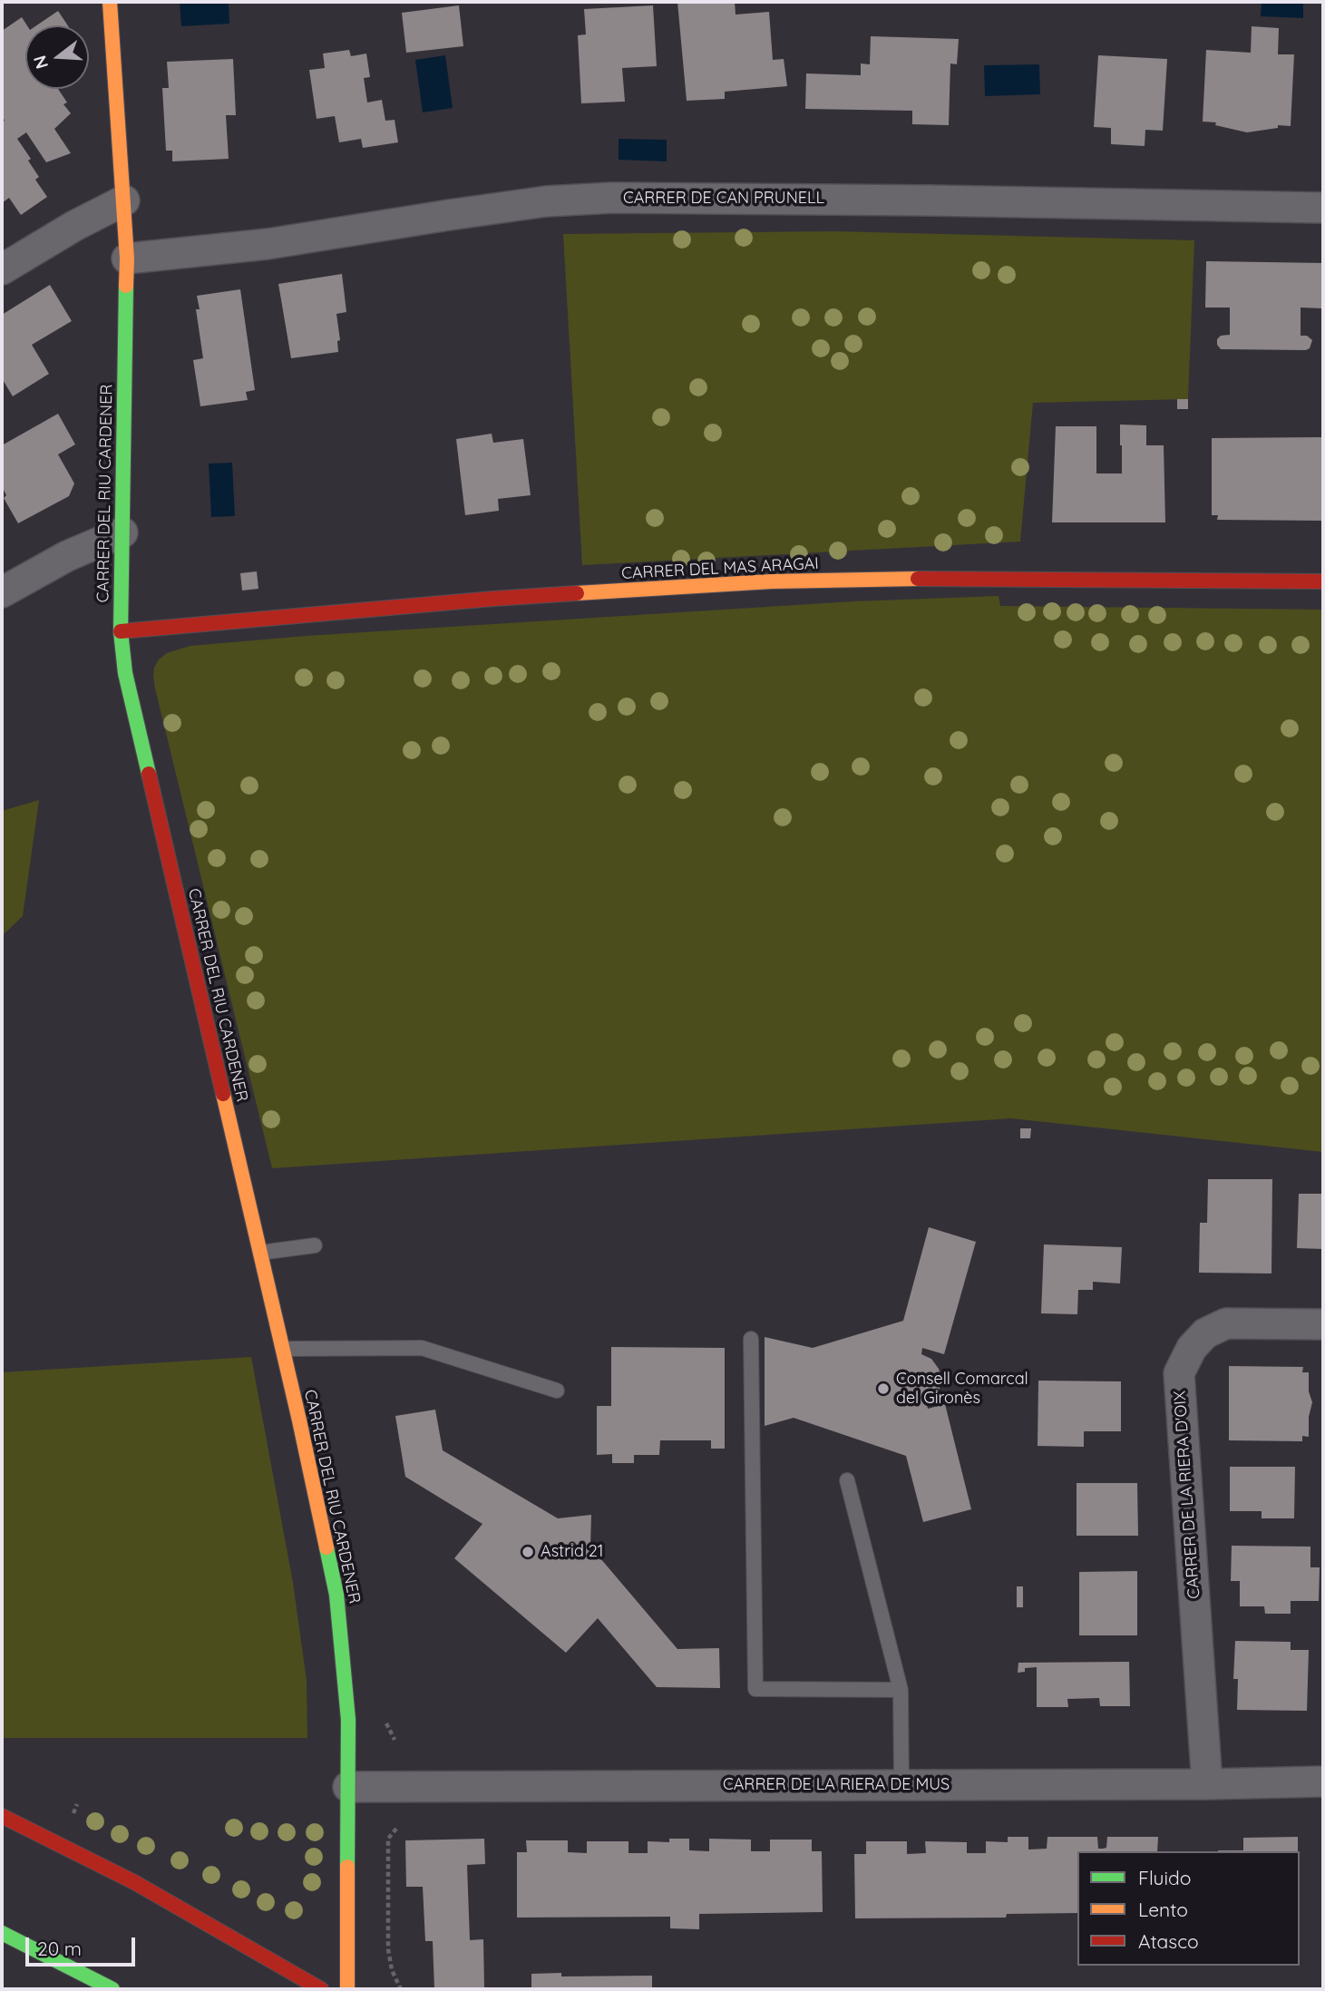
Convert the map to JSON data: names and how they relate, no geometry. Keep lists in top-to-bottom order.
{
  "streets": {
    "street": [
      "CARRER DE CAN PRUNELL",
      "CARRER DEL RIU CARDENER",
      "CARRER DEL MAS ARAGAI",
      "CARRER DE LA RIERA D'OIX",
      "CARRER DE LA RIERA DE MUS"
    ]
  },
  "crossings": [
    ["CARRER DE CAN PRUNELL", "CARRER DEL RIU CARDENER"],
    ["CARRER DEL RIU CARDENER", "CARRER DEL MAS ARAGAI"],
    ["CARRER DEL RIU CARDENER", "CARRER DE LA RIERA DE MUS"],
    ["CARRER DE LA RIERA D'OIX", "CARRER DE LA RIERA DE MUS"]
  ],
  "places": ["Consell Comarcal del Gironès", "Astrid 21"],
  "legend": ["Fluido", "Lento", "Atasco"],
  "scale_bar": "20 m",
  "north": "left"
}
